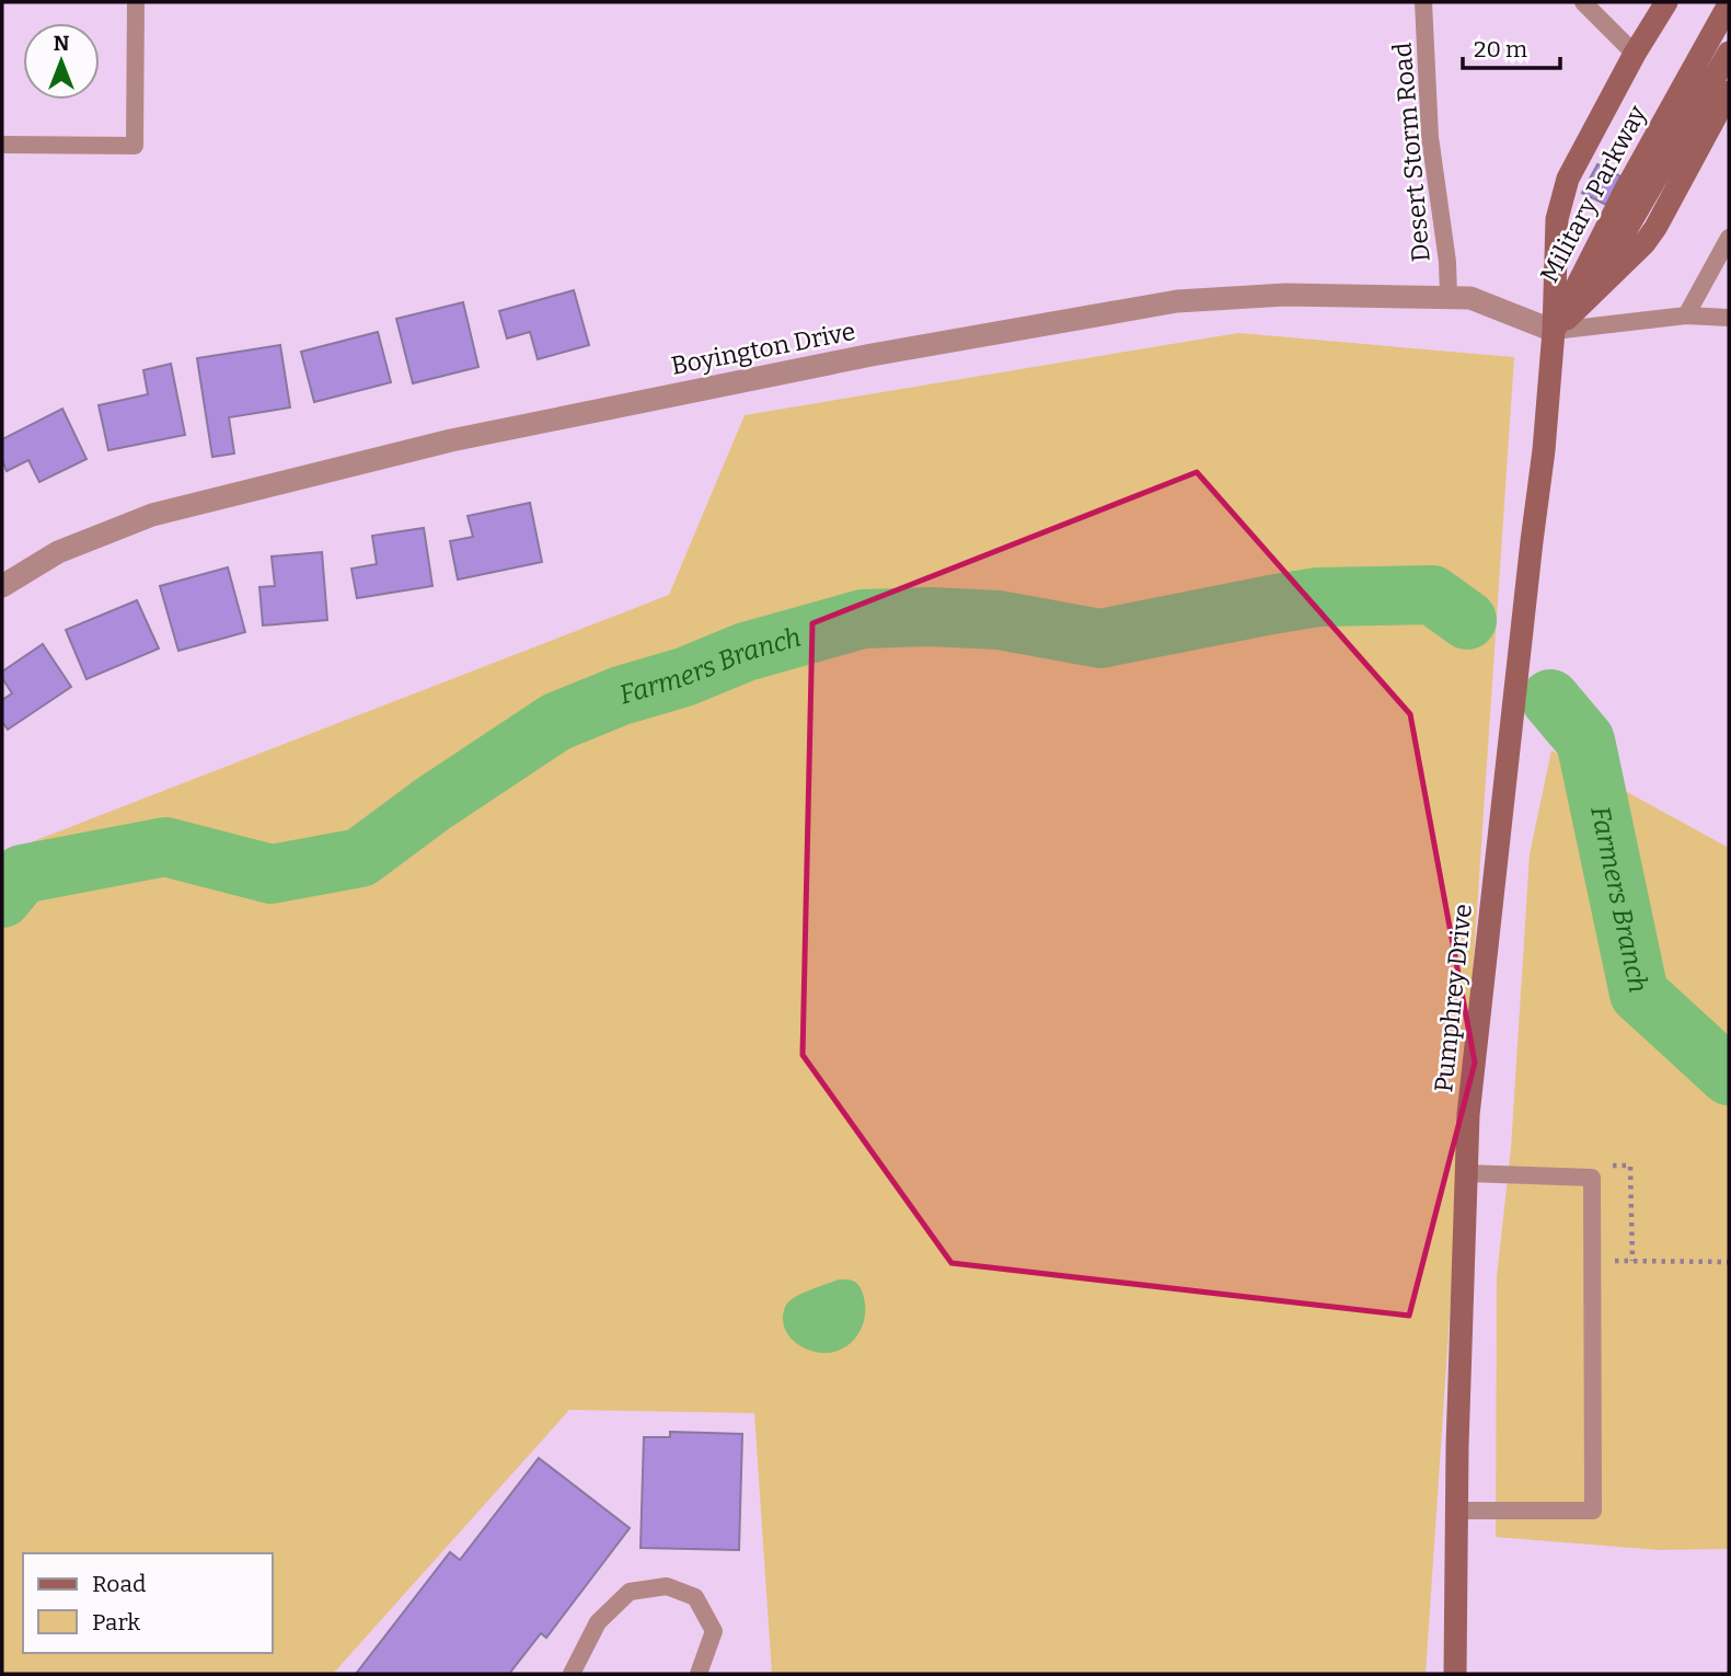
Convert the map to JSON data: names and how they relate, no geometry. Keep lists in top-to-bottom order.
{
  "streets": {
    "street": ["Military Parkway", "Boyington Drive", "Pumphrey Drive"],
    "lane": ["Desert Storm Road"]
  },
  "crossings": [
    ["Desert Storm Road", "Boyington Drive"],
    ["Military Parkway", "Boyington Drive"],
    ["Military Parkway", "Pumphrey Drive"],
    ["Boyington Drive", "Pumphrey Drive"]
  ],
  "water": ["Farmers Branch"],
  "legend": ["Road", "Park"],
  "scale_bar": "20 m",
  "north": "top"
}
